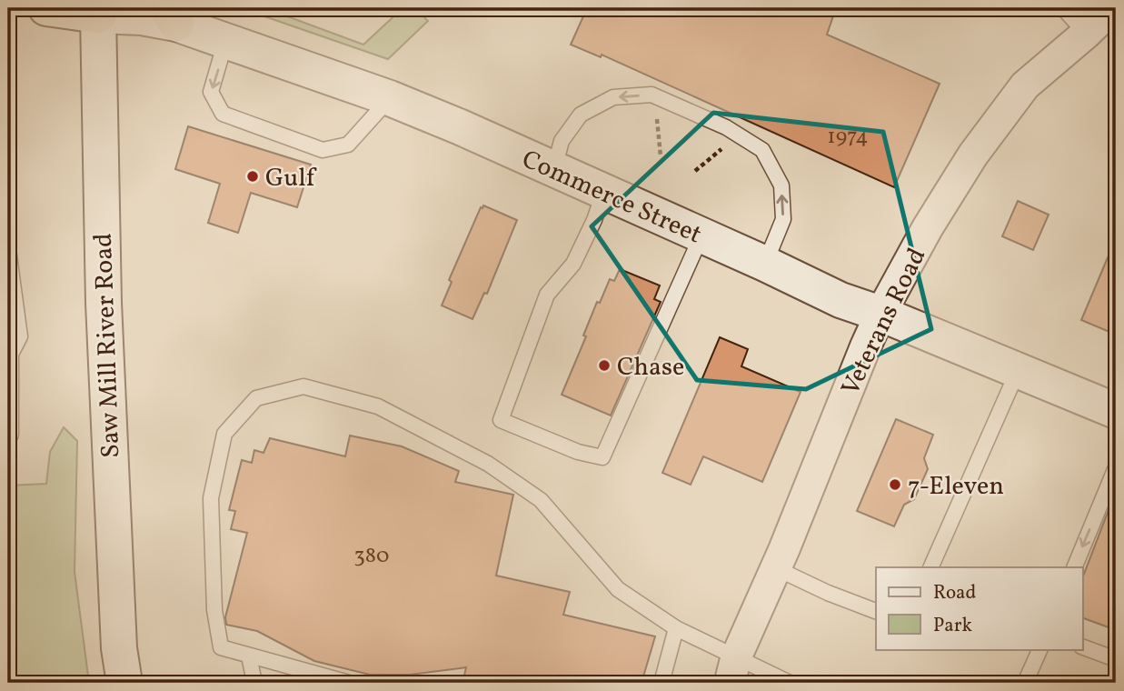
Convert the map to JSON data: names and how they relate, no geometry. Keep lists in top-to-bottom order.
{
  "streets": {
    "street": ["Commerce Street", "Veterans Road", "Saw Mill River Road"]
  },
  "crossings": [
    ["Commerce Street", "Veterans Road"],
    ["Commerce Street", "Saw Mill River Road"]
  ],
  "places": ["Gulf", "Chase", "7-Eleven"],
  "house_numbers": ["1974", "380"],
  "legend": ["Road", "Park"]
}
